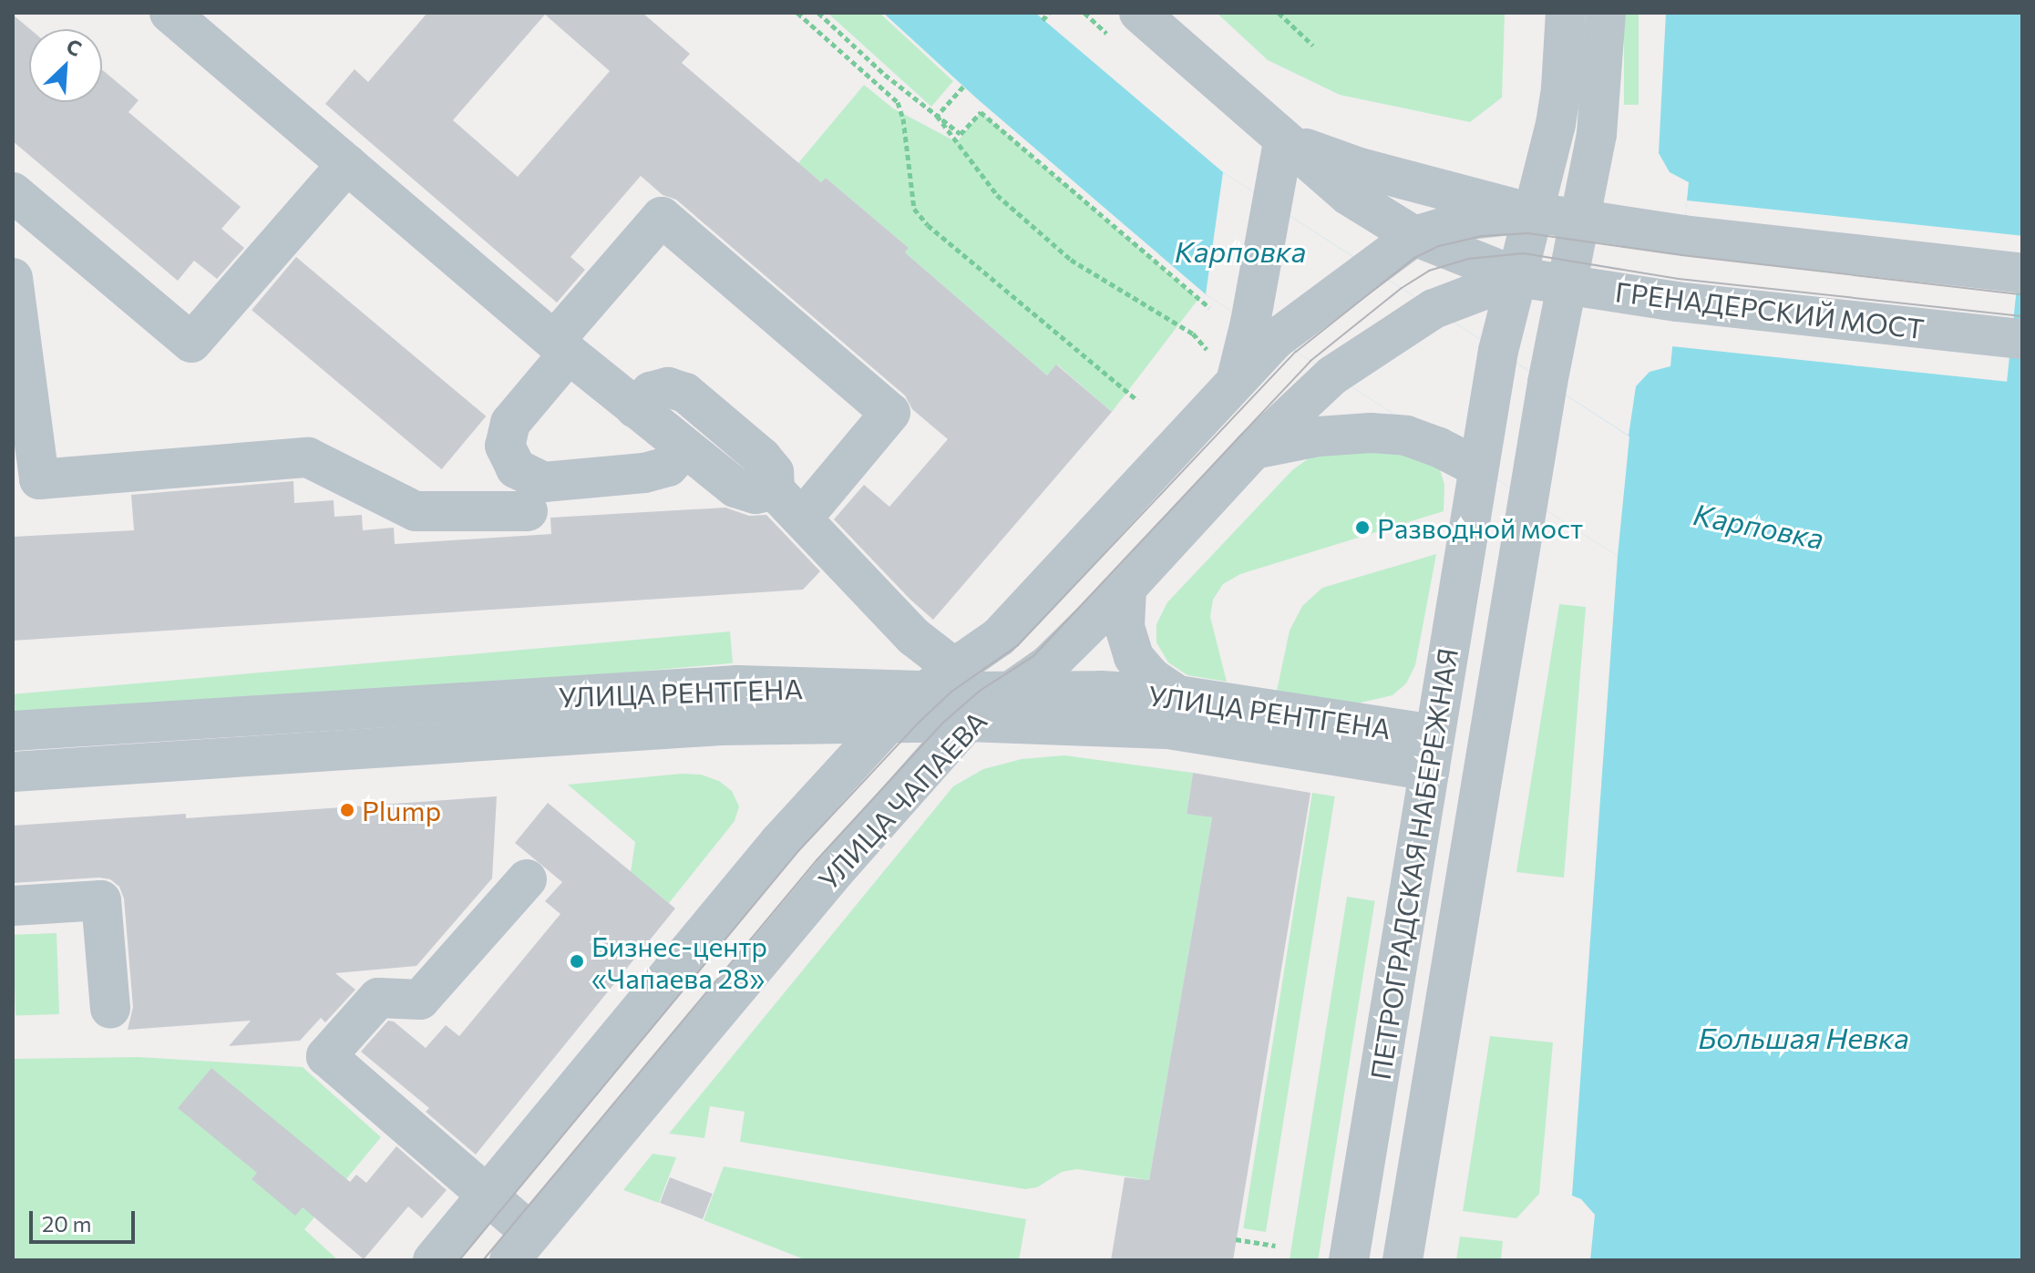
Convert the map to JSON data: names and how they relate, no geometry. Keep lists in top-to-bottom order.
{
  "streets": {
    "street": [
      "ГРЕНАДЕРСКИЙ МОСТ",
      "УЛИЦА РЕНТГЕНА",
      "УЛИЦА ЧАПАЕВА",
      "ПЕТРОГРАДСКАЯ НАБЕРЕЖНАЯ"
    ]
  },
  "crossings": [
    ["ГРЕНАДЕРСКИЙ МОСТ", "УЛИЦА ЧАПАЕВА"],
    ["ГРЕНАДЕРСКИЙ МОСТ", "ПЕТРОГРАДСКАЯ НАБЕРЕЖНАЯ"],
    ["УЛИЦА РЕНТГЕНА", "УЛИЦА ЧАПАЕВА"],
    ["УЛИЦА РЕНТГЕНА", "ПЕТРОГРАДСКАЯ НАБЕРЕЖНАЯ"],
    ["УЛИЦА ЧАПАЕВА", "ПЕТРОГРАДСКАЯ НАБЕРЕЖНАЯ"]
  ],
  "water": ["Карповка", "Большая Невка"],
  "places": ["Разводной мост", "Plump", "Бизнес-центр «Чапаева 28»"],
  "scale_bar": "20 m",
  "north": "top right"
}
